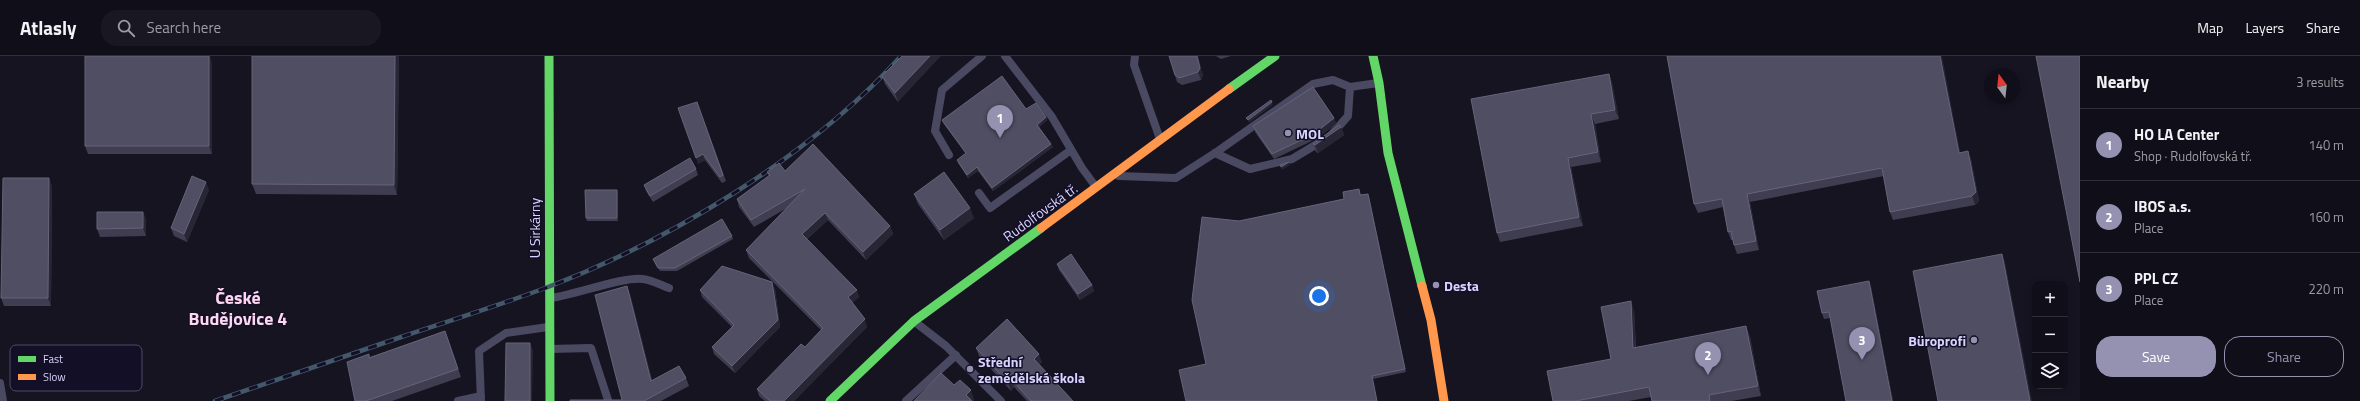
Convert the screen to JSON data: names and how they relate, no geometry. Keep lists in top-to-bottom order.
{
  "streets": {
    "street": ["Rudolfovská tř.", "U Sirkárny"]
  },
  "districts": ["České Budějovice 4"],
  "places": [
    "MOL",
    "Desta",
    "Büroprofi",
    "Střední zemědělská škola"
  ],
  "legend": ["Fast", "Slow"],
  "north": "top",
  "page": {
    "header": "Atlasly",
    "search": "Search here",
    "nav": ["Map", "Layers", "Share"],
    "heading": ["Nearby", "3 results"],
    "pins": ["1", "3", "2"],
    "list": [
      {
        "mark": "1",
        "name": "HO LA Center",
        "note": "Shop · Rudolfovská tř.",
        "value": "140 m"
      },
      {
        "mark": "2",
        "name": "IBOS a.s.",
        "note": "Place",
        "value": "160 m"
      },
      {
        "mark": "3",
        "name": "PPL CZ",
        "note": "Place",
        "value": "220 m"
      }
    ],
    "map_buttons": ["+", "−"],
    "buttons": ["Save", "Share"]
  }
}
